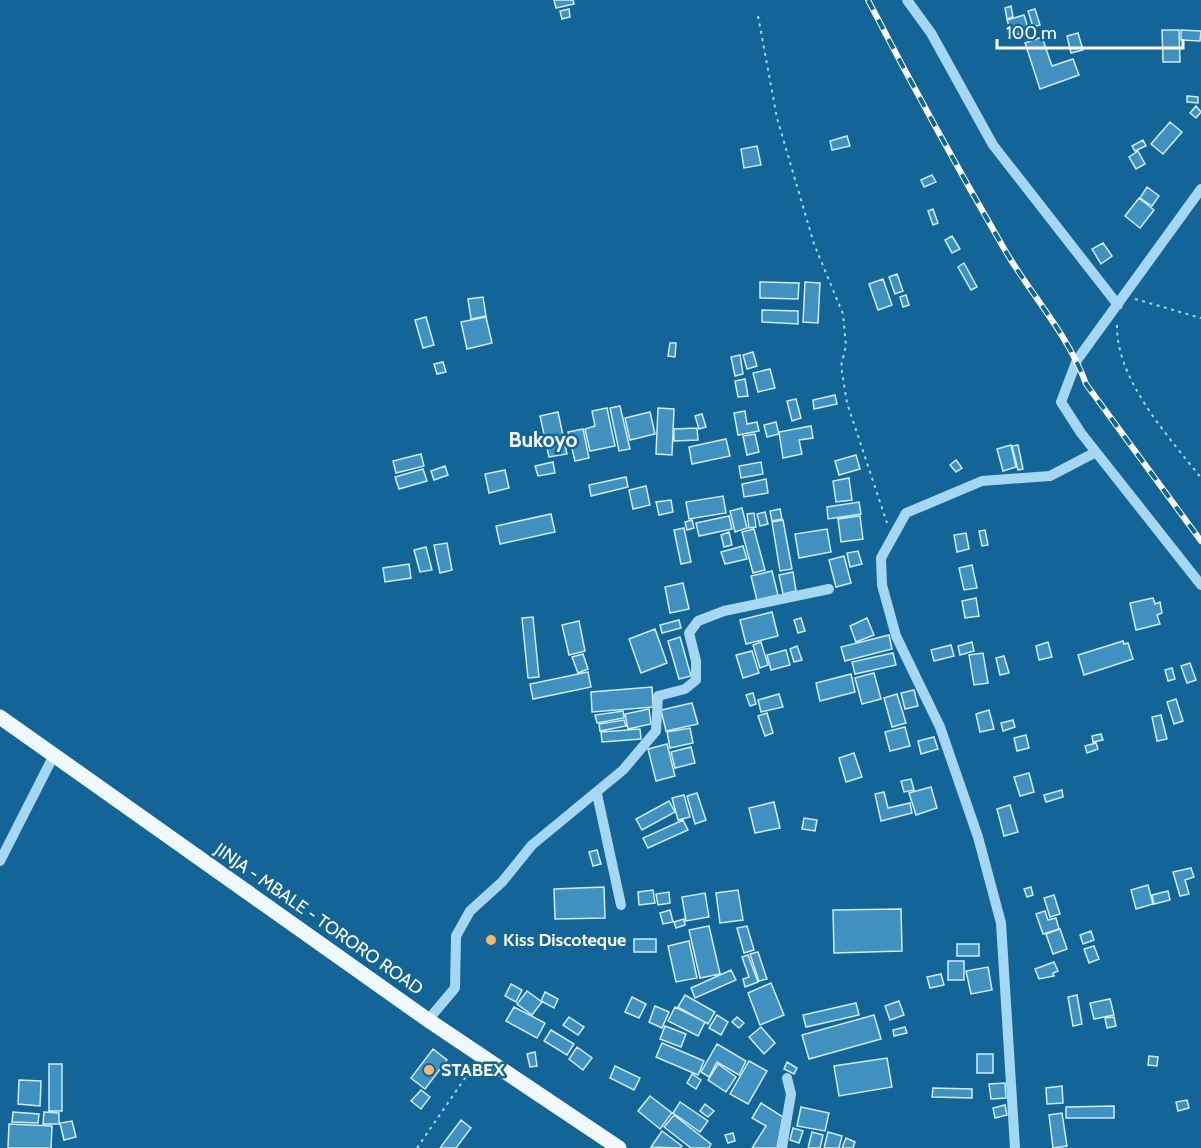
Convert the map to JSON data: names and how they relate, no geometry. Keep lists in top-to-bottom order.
{
  "streets": {
    "main road": ["JINJA - MBALE - TORORO ROAD"]
  },
  "districts": ["Bukoyo"],
  "places": ["Kiss Discoteque", "STABEX"],
  "scale_bar": "100 m"
}
